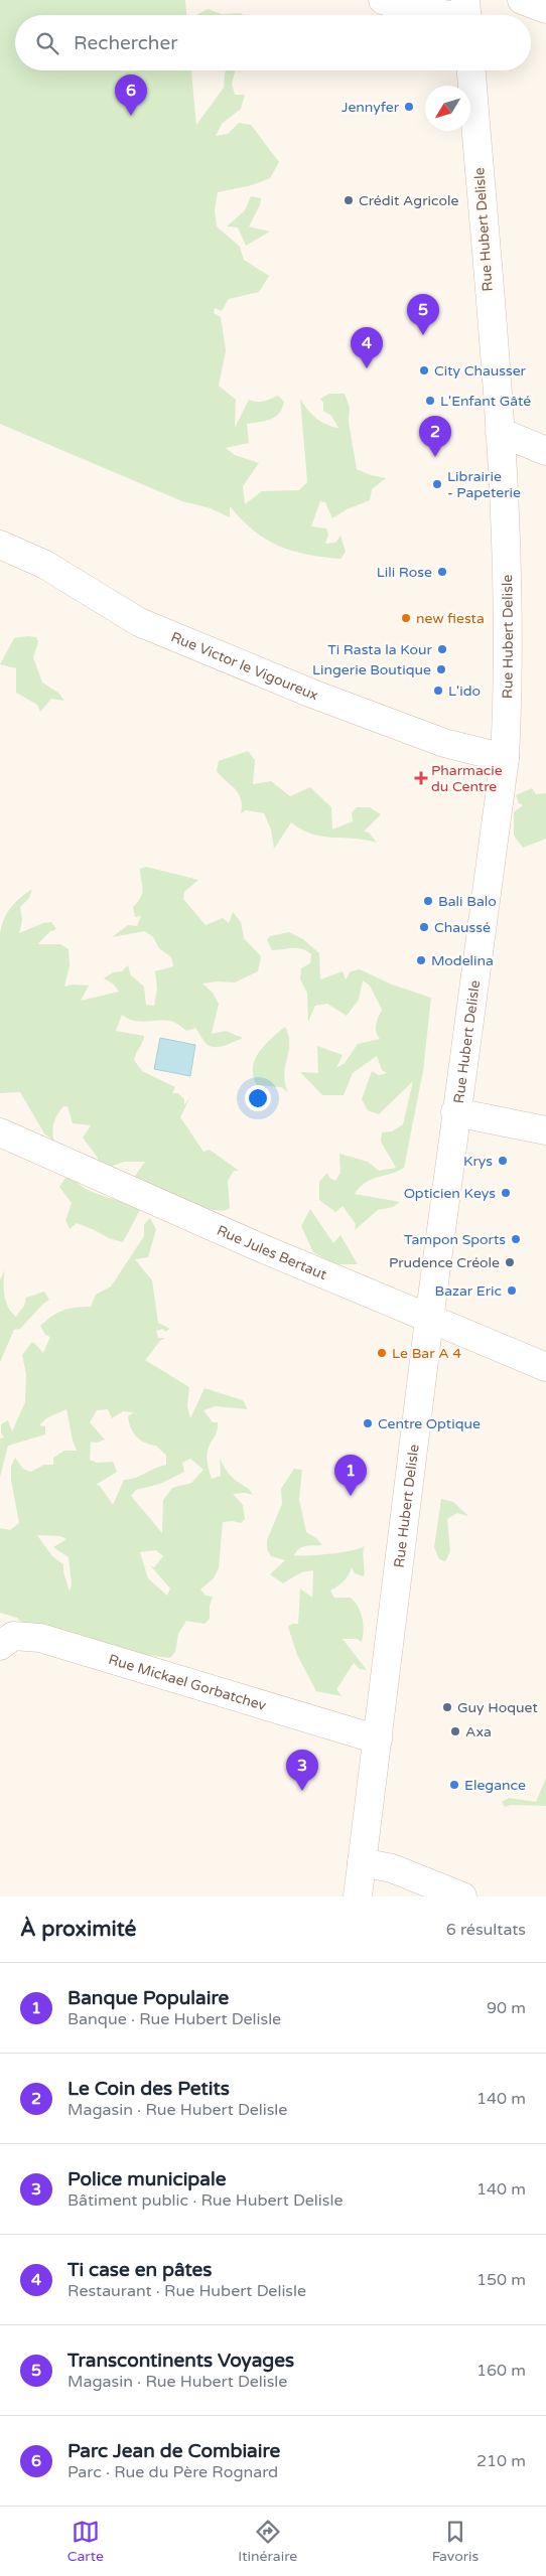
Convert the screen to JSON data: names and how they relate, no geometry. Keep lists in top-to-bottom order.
{
  "streets": {
    "street": [
      "Rue Hubert Delisle",
      "Rue Victor le Vigoureux",
      "Rue Jules Bertaut",
      "Rue Mickael Gorbatchev"
    ]
  },
  "crossings": [
    ["Rue Hubert Delisle", "Rue Victor le Vigoureux"],
    ["Rue Hubert Delisle", "Rue Jules Bertaut"],
    ["Rue Hubert Delisle", "Rue Mickael Gorbatchev"]
  ],
  "places": {
    "other": [
      "Jennyfer",
      "Crédit Agricole",
      "City Chausser",
      "L'Enfant Gâté",
      "Librairie - Papeterie",
      "Lili Rose",
      "new fiesta",
      "Ti Rasta la Kour",
      "Lingerie Boutique",
      "L'ido",
      "Bali Balo",
      "Chaussé",
      "Modelina",
      "Krys",
      "Opticien Keys",
      "Tampon Sports",
      "Prudence Créole",
      "Bazar Eric",
      "Le Bar A 4",
      "Centre Optique",
      "Guy Hoquet",
      "Axa",
      "Elegance"
    ],
    "health": ["Pharmacie du Centre"]
  },
  "north": "bottom left",
  "page": {
    "search": "Rechercher",
    "pins": [
      "6",
      "5",
      "4",
      "2",
      "1",
      "3"
    ],
    "heading": ["À proximité", "6 résultats"],
    "list": [
      {
        "mark": "1",
        "name": "Banque Populaire",
        "note": "Banque · Rue Hubert Delisle",
        "value": "90 m"
      },
      {
        "mark": "2",
        "name": "Le Coin des Petits",
        "note": "Magasin · Rue Hubert Delisle",
        "value": "140 m"
      },
      {
        "mark": "3",
        "name": "Police municipale",
        "note": "Bâtiment public · Rue Hubert Delisle",
        "value": "140 m"
      },
      {
        "mark": "4",
        "name": "Ti case en pâtes",
        "note": "Restaurant · Rue Hubert Delisle",
        "value": "150 m"
      },
      {
        "mark": "5",
        "name": "Transcontinents Voyages",
        "note": "Magasin · Rue Hubert Delisle",
        "value": "160 m"
      },
      {
        "mark": "6",
        "name": "Parc Jean de Combiaire",
        "note": "Parc · Rue du Père Rognard",
        "value": "210 m"
      }
    ],
    "nav": ["Carte", "Itinéraire", "Favoris"]
  }
}
